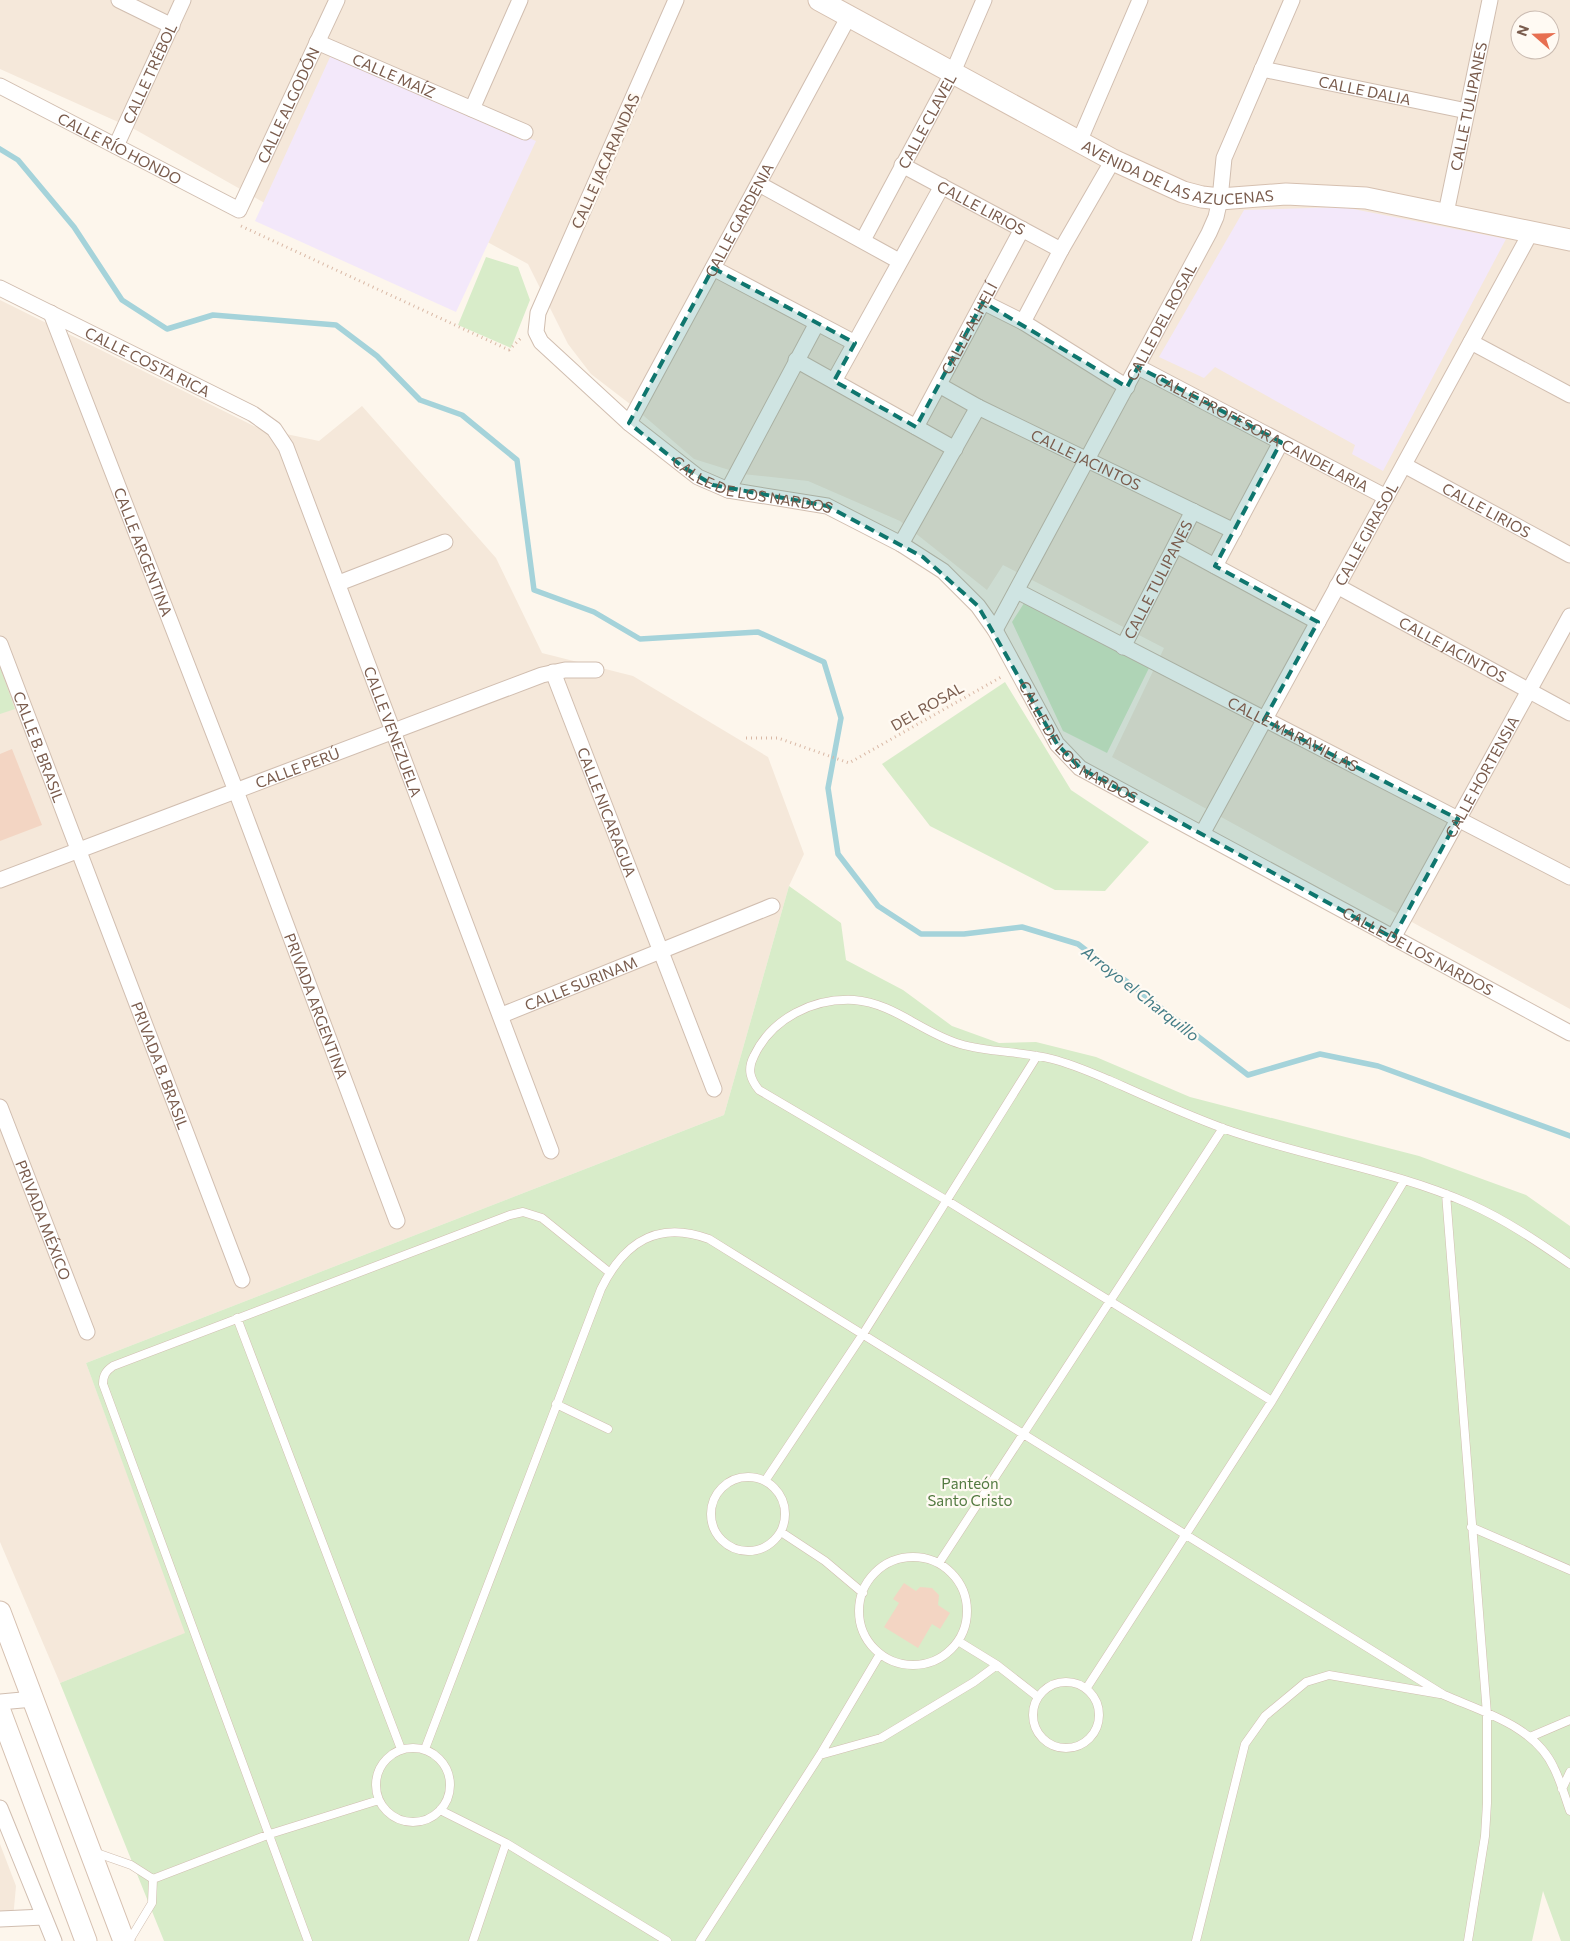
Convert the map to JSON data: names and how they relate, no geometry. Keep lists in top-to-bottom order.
{
  "streets": {
    "street": [
      "CALLE TRÉBOL",
      "CALLE MAÍZ",
      "CALLE DALIA",
      "CALLE ALGODÓN",
      "CALLE TULIPANES",
      "CALLE CLAVEL",
      "CALLE RÍO HONDO",
      "CALLE JACARANDAS",
      "AVENIDA DE LAS AZUCENAS",
      "CALLE LIRIOS",
      "CALLE GARDENIA",
      "CALLE DEL ROSAL",
      "CALLE ALHELÍ",
      "CALLE COSTA RICA",
      "CALLE PROFESORA CANDELARIA",
      "CALLE JACINTOS",
      "CALLE DE LOS NARDOS",
      "CALLE GIRASOL",
      "CALLE ARGENTINA",
      "CALLE VENEZUELA",
      "CALLE MARAVILLAS",
      "CALLE B. BRASIL",
      "CALLE PERÚ",
      "CALLE HORTENSIA",
      "CALLE NICARAGUA",
      "CALLE SURINAM",
      "PRIVADA ARGENTINA",
      "PRIVADA B. BRASIL",
      "PRIVADA MÉXICO"
    ],
    "path": ["DEL ROSAL"]
  },
  "crossings": [
    ["CALLE TRÉBOL", "CALLE RÍO HONDO"],
    ["CALLE MAÍZ", "CALLE ALGODÓN"],
    ["CALLE DALIA", "CALLE TULIPANES"],
    ["CALLE DALIA", "CALLE DEL ROSAL"],
    ["CALLE ALGODÓN", "CALLE RÍO HONDO"],
    ["CALLE TULIPANES", "AVENIDA DE LAS AZUCENAS"],
    ["CALLE TULIPANES", "CALLE JACINTOS"],
    ["CALLE TULIPANES", "CALLE MARAVILLAS"],
    ["CALLE CLAVEL", "AVENIDA DE LAS AZUCENAS"],
    ["CALLE CLAVEL", "CALLE LIRIOS"],
    ["AVENIDA DE LAS AZUCENAS", "CALLE GARDENIA"],
    ["AVENIDA DE LAS AZUCENAS", "CALLE DEL ROSAL"],
    ["AVENIDA DE LAS AZUCENAS", "CALLE GIRASOL"],
    ["CALLE LIRIOS", "CALLE ALHELÍ"],
    ["CALLE LIRIOS", "CALLE GIRASOL"],
    ["CALLE GARDENIA", "CALLE DE LOS NARDOS"],
    ["CALLE DEL ROSAL", "CALLE PROFESORA CANDELARIA"],
    ["CALLE DEL ROSAL", "CALLE JACINTOS"],
    ["CALLE DEL ROSAL", "CALLE DE LOS NARDOS"],
    ["CALLE DEL ROSAL", "CALLE MARAVILLAS"],
    ["CALLE ALHELÍ", "CALLE JACINTOS"],
    ["CALLE COSTA RICA", "CALLE ARGENTINA"],
    ["CALLE COSTA RICA", "CALLE VENEZUELA"],
    ["CALLE PROFESORA CANDELARIA", "CALLE GIRASOL"],
    ["CALLE JACINTOS", "CALLE GIRASOL"],
    ["CALLE JACINTOS", "CALLE HORTENSIA"],
    ["CALLE DE LOS NARDOS", "CALLE GIRASOL"],
    ["CALLE DE LOS NARDOS", "DEL ROSAL"],
    ["CALLE DE LOS NARDOS", "CALLE HORTENSIA"],
    ["CALLE GIRASOL", "CALLE MARAVILLAS"],
    ["CALLE ARGENTINA", "CALLE PERÚ"],
    ["CALLE ARGENTINA", "PRIVADA ARGENTINA"],
    ["CALLE VENEZUELA", "CALLE PERÚ"],
    ["CALLE VENEZUELA", "CALLE SURINAM"],
    ["CALLE MARAVILLAS", "CALLE HORTENSIA"],
    ["CALLE B. BRASIL", "CALLE PERÚ"],
    ["CALLE B. BRASIL", "PRIVADA B. BRASIL"],
    ["CALLE PERÚ", "CALLE NICARAGUA"],
    ["CALLE PERÚ", "PRIVADA ARGENTINA"],
    ["CALLE PERÚ", "PRIVADA B. BRASIL"],
    ["CALLE NICARAGUA", "CALLE SURINAM"]
  ],
  "water": ["Arroyo el Charquillo"],
  "parks": ["Panteón Santo Cristo"],
  "north": "left"
}
